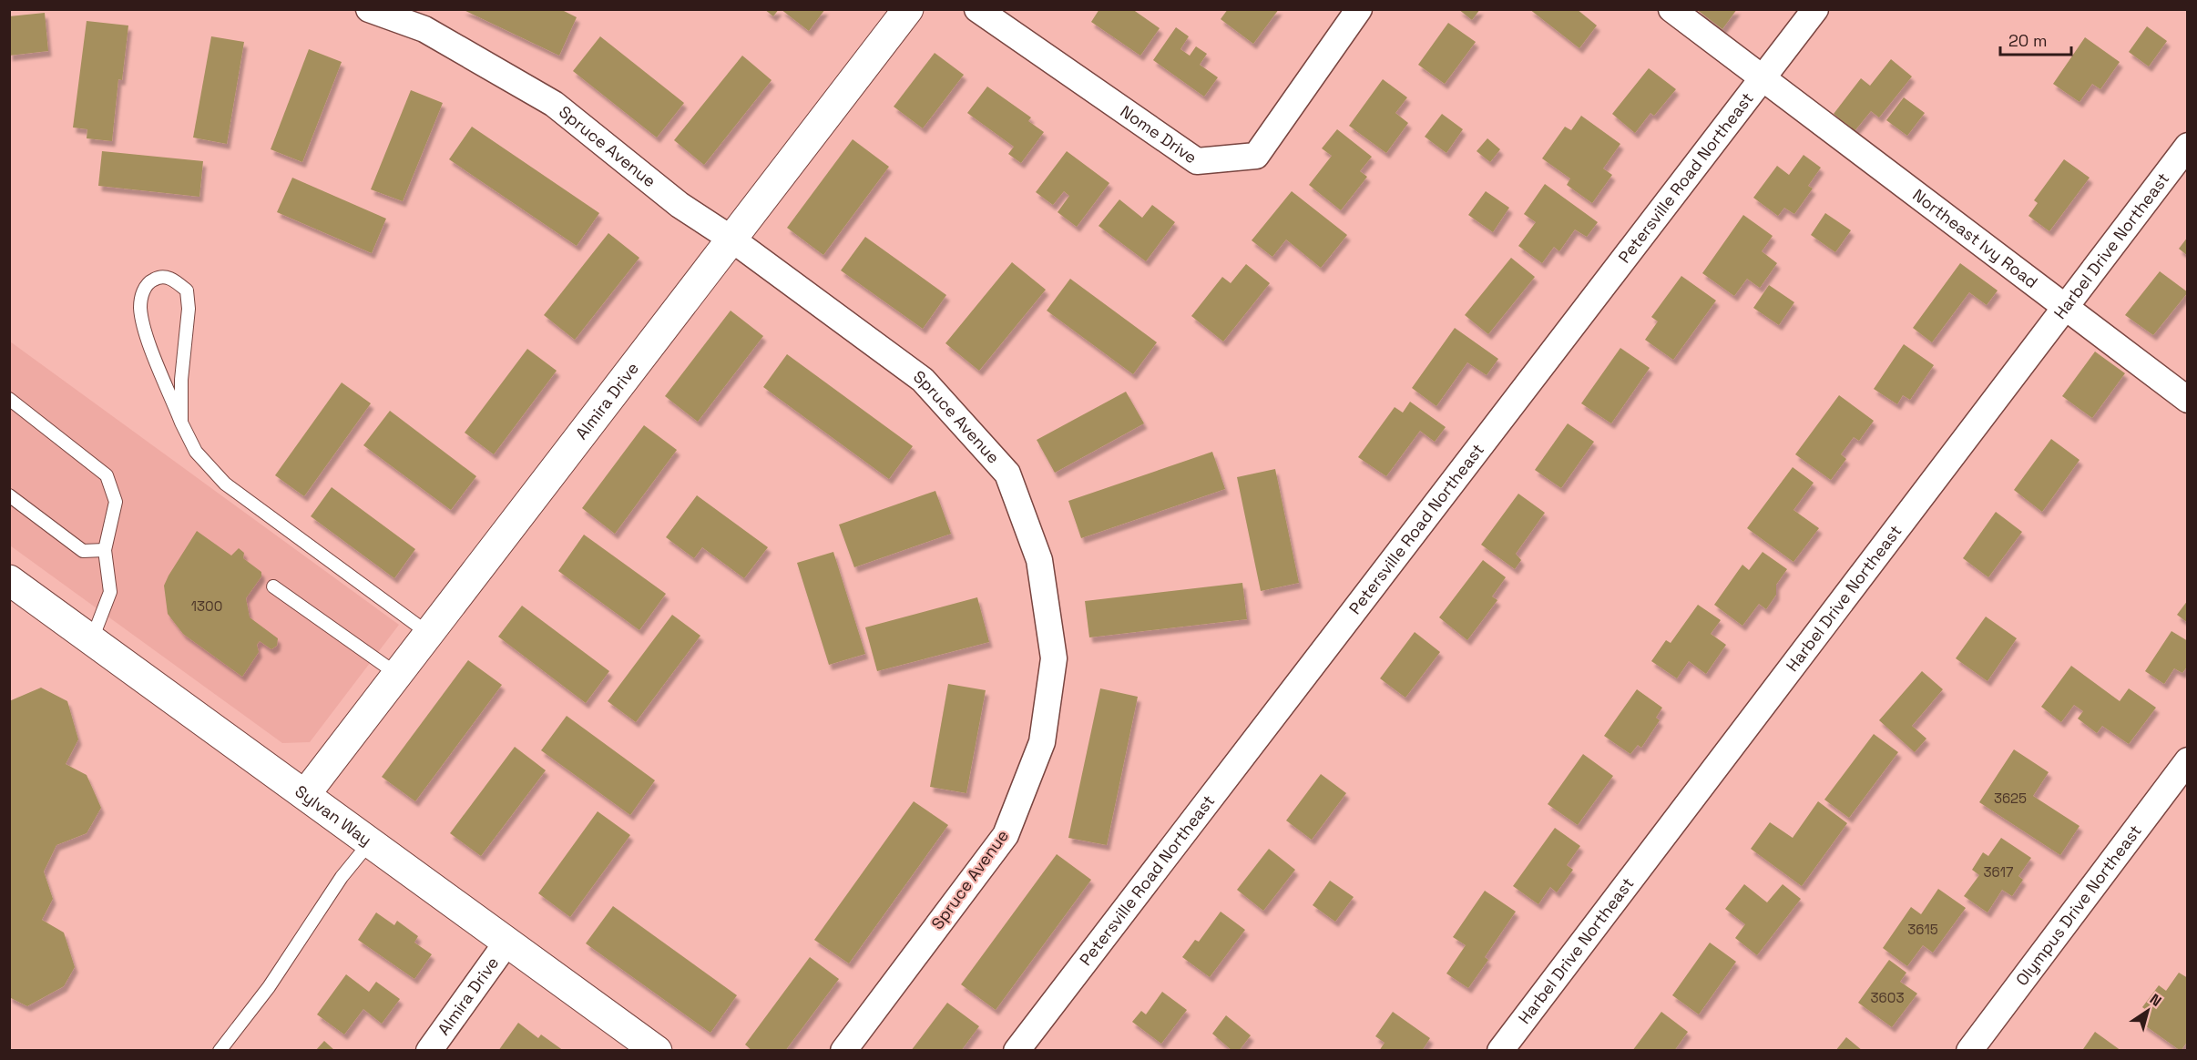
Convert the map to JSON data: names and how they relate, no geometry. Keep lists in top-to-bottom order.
{
  "streets": {
    "street": [
      "Nome Drive",
      "Spruce Avenue",
      "Petersville Road Northeast",
      "Northeast Ivy Road",
      "Harbel Drive Northeast",
      "Almira Drive",
      "Sylvan Way",
      "Olympus Drive Northeast"
    ]
  },
  "crossings": [
    ["Spruce Avenue", "Almira Drive"],
    ["Petersville Road Northeast", "Northeast Ivy Road"],
    ["Northeast Ivy Road", "Harbel Drive Northeast"],
    ["Almira Drive", "Sylvan Way"]
  ],
  "house_numbers": [
    "1300",
    "3625",
    "3617",
    "3615",
    "3603"
  ],
  "scale_bar": "20 m",
  "north": "top right"
}
